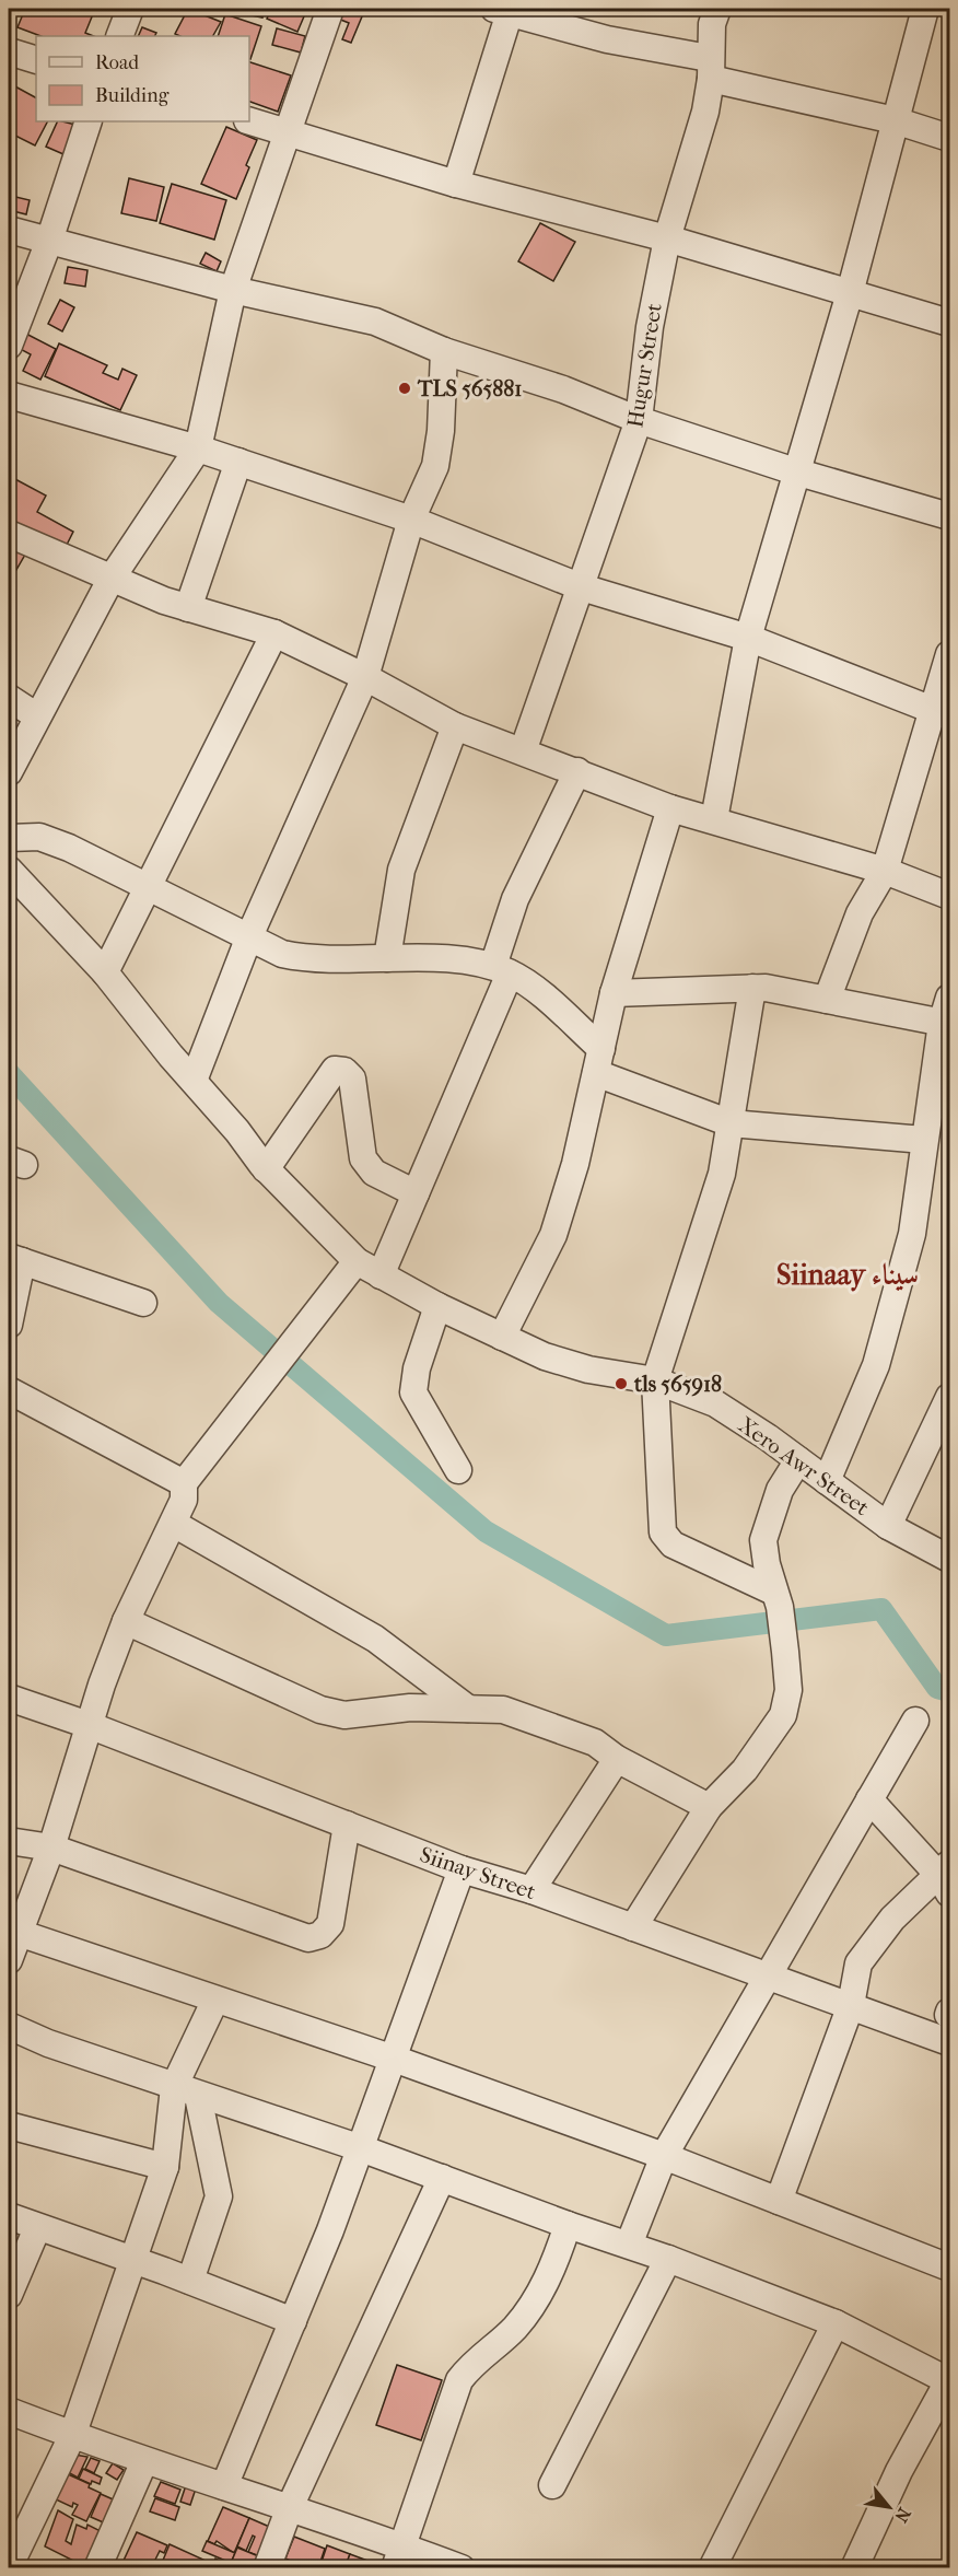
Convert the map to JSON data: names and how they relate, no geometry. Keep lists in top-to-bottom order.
{
  "streets": {
    "street": ["Hugur Street", "Xero Awr Street", "Siinay Street"]
  },
  "districts": ["Siinaay سيناء"],
  "places": ["TLS 565881", "tls 565918"],
  "legend": ["Road", "Building"],
  "north": "bottom right"
}
